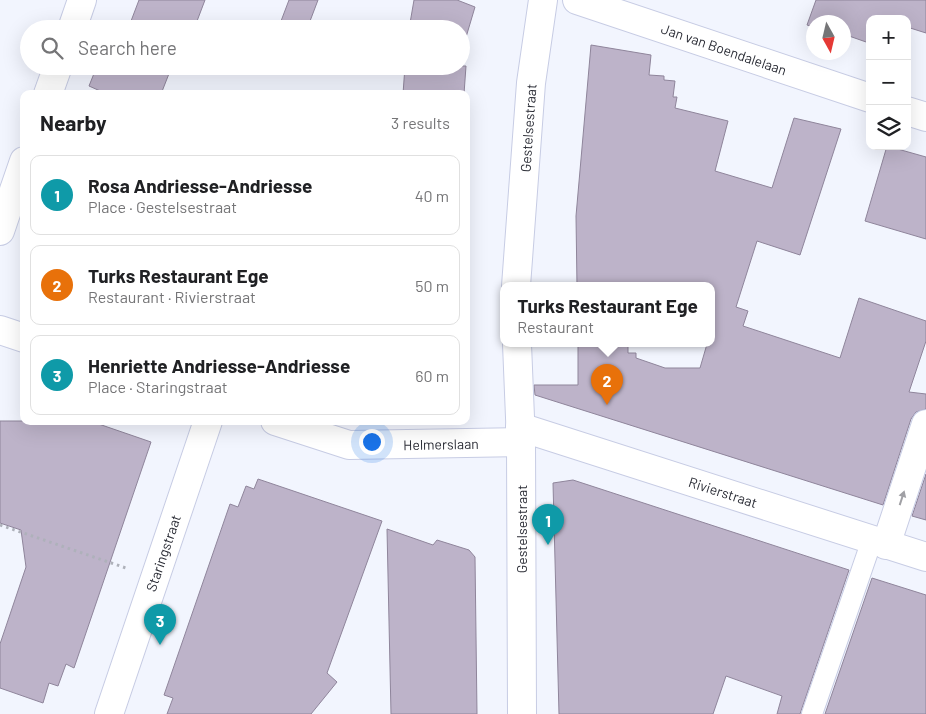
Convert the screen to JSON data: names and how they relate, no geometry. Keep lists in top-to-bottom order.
{
  "streets": {
    "street": [
      "Jan van Boendalelaan",
      "Gestelsestraat",
      "Helmerslaan",
      "Rivierstraat",
      "Staringstraat"
    ]
  },
  "crossings": [
    ["Gestelsestraat", "Helmerslaan"],
    ["Gestelsestraat", "Rivierstraat"],
    ["Helmerslaan", "Rivierstraat"]
  ],
  "north": "bottom",
  "page": {
    "map_buttons": ["+", "−"],
    "search": "Search here",
    "heading": ["Nearby", "3 results"],
    "list": [
      {
        "mark": "1",
        "name": "Rosa Andriesse-Andriesse",
        "note": "Place · Gestelsestraat",
        "value": "40 m"
      },
      {
        "mark": "2",
        "name": "Turks Restaurant Ege",
        "note": "Restaurant · Rivierstraat",
        "value": "50 m"
      },
      {
        "mark": "3",
        "name": "Henriette Andriesse-Andriesse",
        "note": "Place · Staringstraat",
        "value": "60 m"
      }
    ],
    "popup": ["Turks Restaurant Ege", "Restaurant"],
    "pins": ["2", "1", "3"]
  }
}
